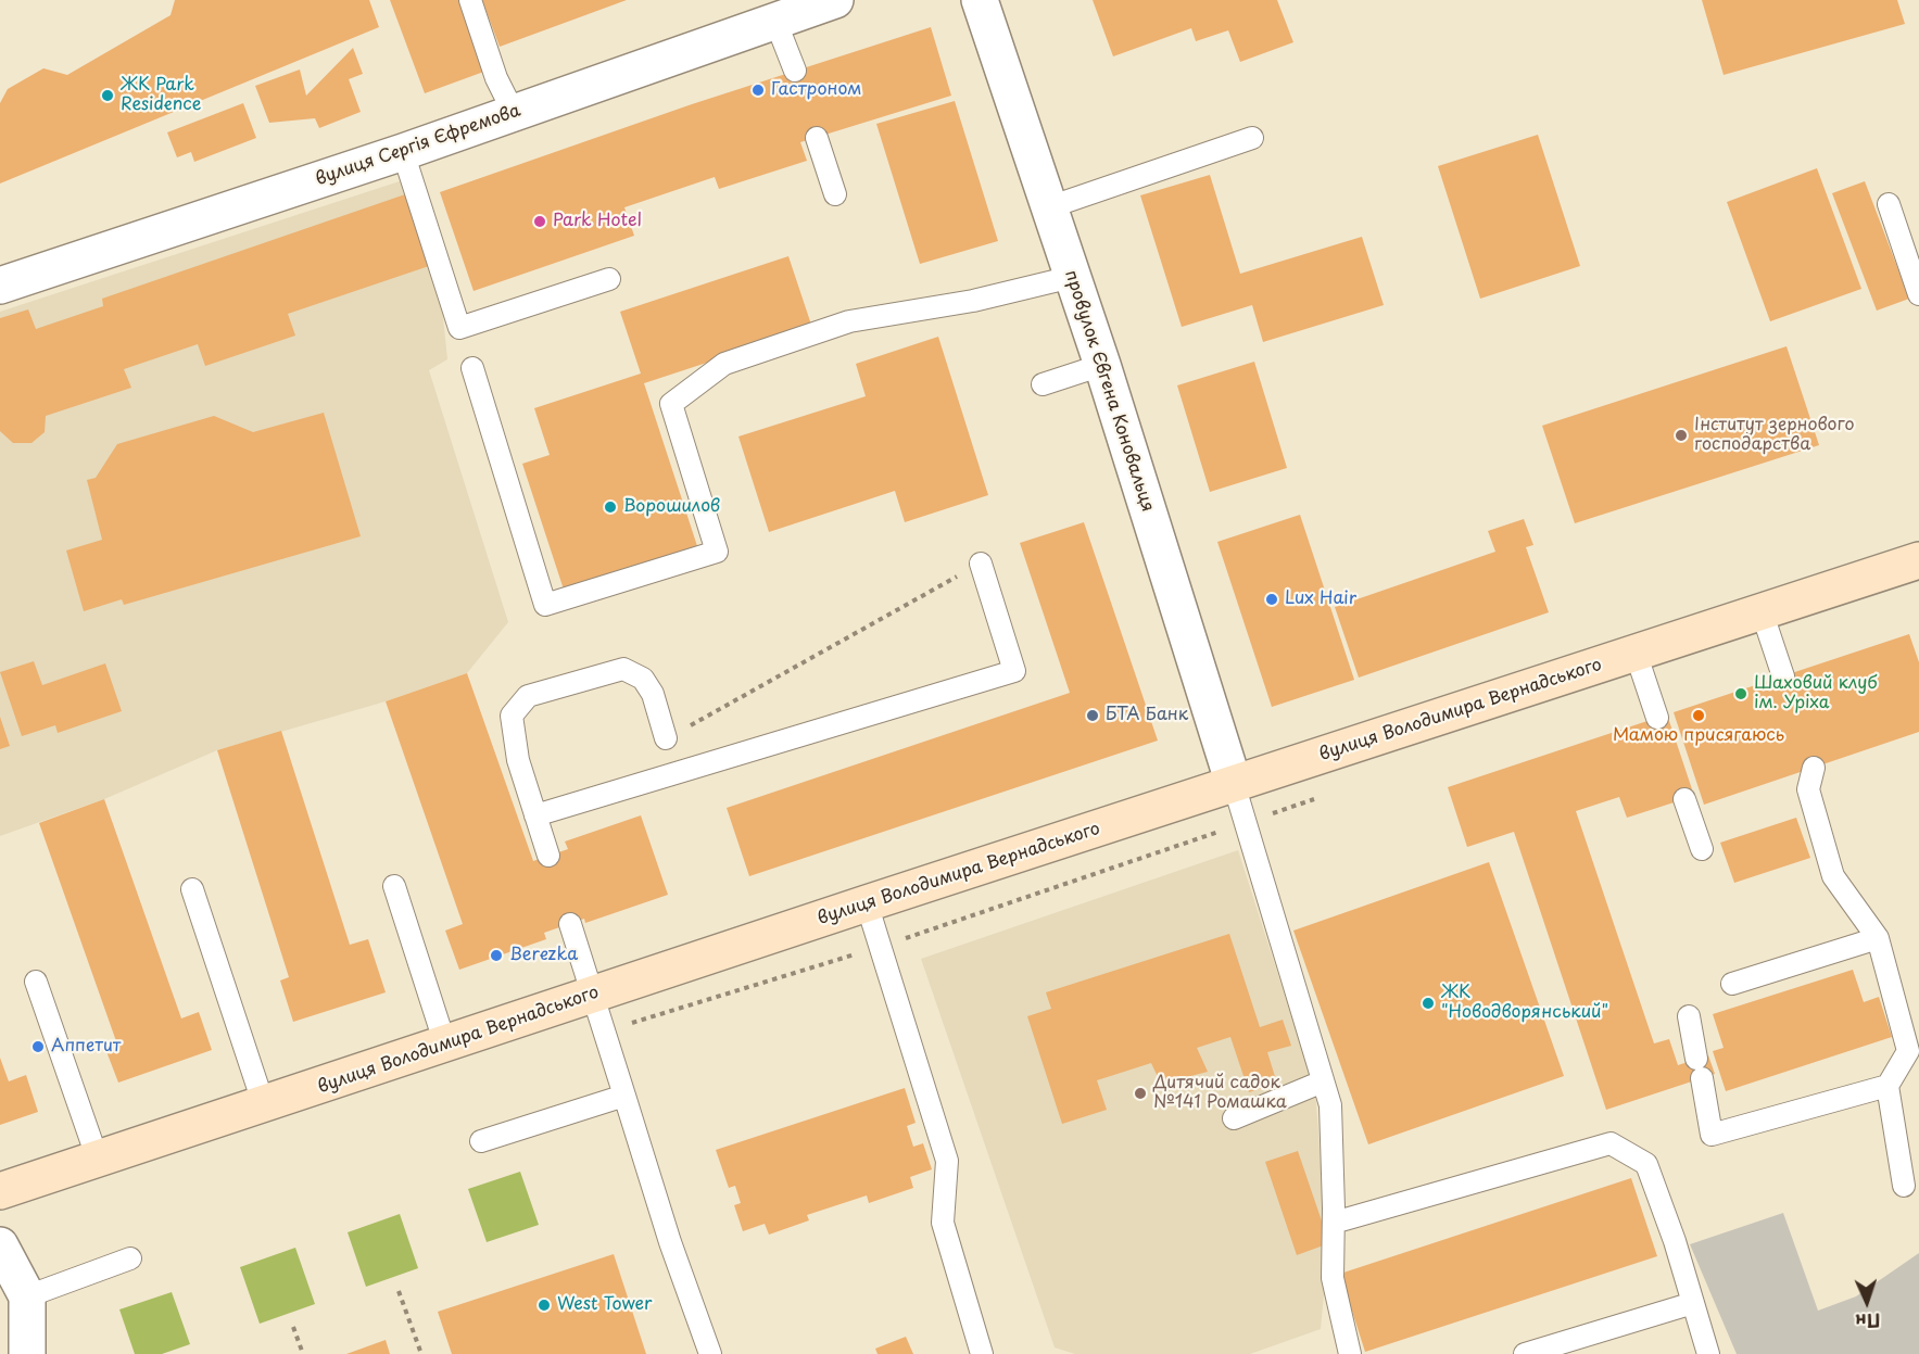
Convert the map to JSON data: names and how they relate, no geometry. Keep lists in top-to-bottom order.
{
  "streets": {
    "street": ["вулиця Сергія Єфремова", "провулок Євгена Коновальця", "вулиця Володимира Вернадського"]
  },
  "crossings": [
    ["провулок Євгена Коновальця", "вулиця Володимира Вернадського"]
  ],
  "places": [
    "Гастроном",
    "ЖК Park Residence",
    "Park Hotel",
    "Інститут зернового господарства",
    "Ворошилов",
    "Lux Hair",
    "Шаховий клуб ім. Уріха",
    "БТА Банк",
    "Мамою присягаюсь",
    "Berezka",
    "ЖК \"Новодворянський\"",
    "Аппетит",
    "Дитячий садок №141 Ромашка",
    "West Tower"
  ],
  "north": "bottom"
}
